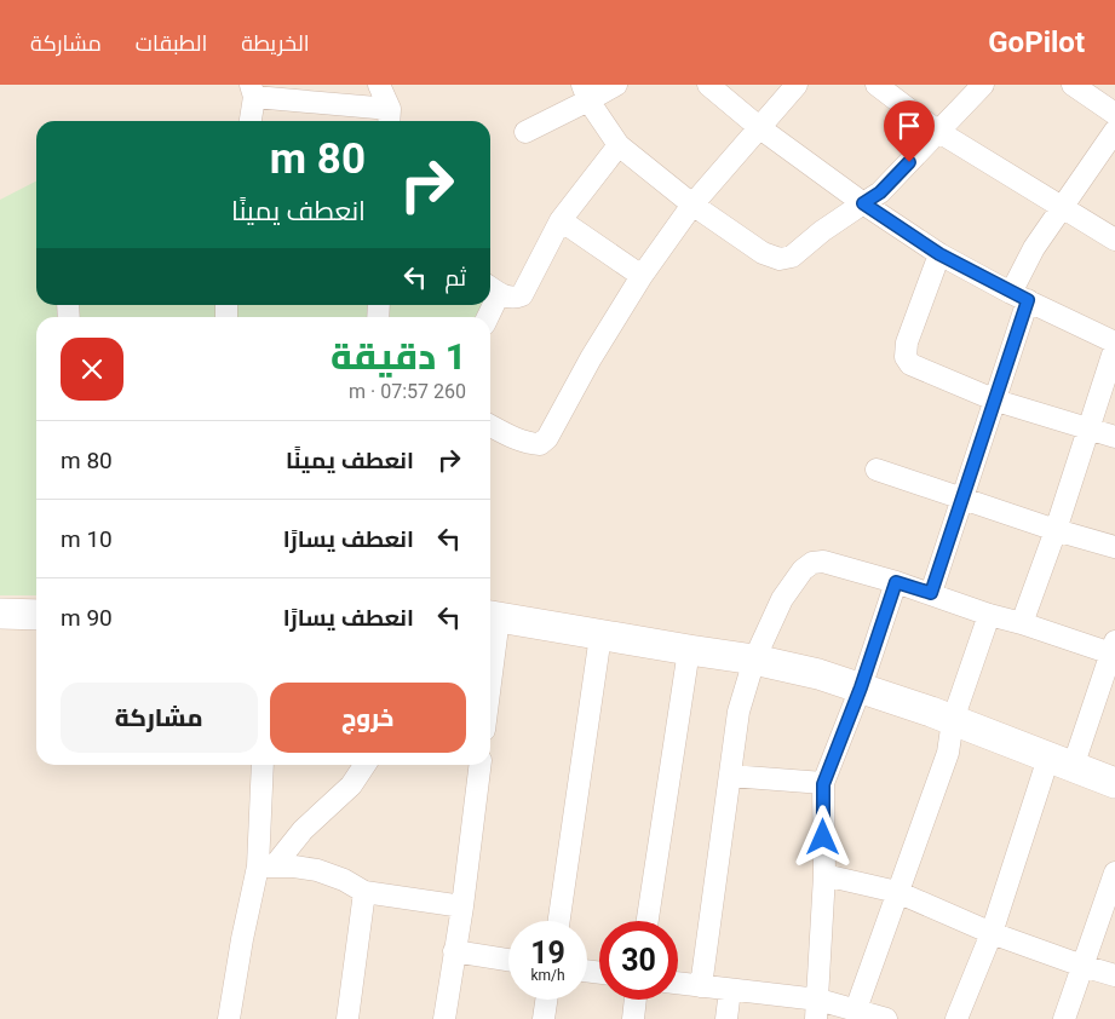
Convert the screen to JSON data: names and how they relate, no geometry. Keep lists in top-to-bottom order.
{
  "page": {
    "header": "GoPilot",
    "nav": ["الخريطة", "الطبقات", "مشاركة"],
    "turn": ["80 m", "انعطف يمينًا"],
    "then": "ثم",
    "heading": ["1 دقيقة", "260 m · 07:57"],
    "list": [
      {
        "name": "انعطف يمينًا",
        "value": "80 m"
      },
      {
        "name": "انعطف يسارًا",
        "value": "10 m"
      },
      {
        "name": "انعطف يسارًا",
        "value": "90 m"
      }
    ],
    "buttons": ["خروج", "مشاركة"],
    "speed": "19 km/h",
    "limit": "30"
  }
}
